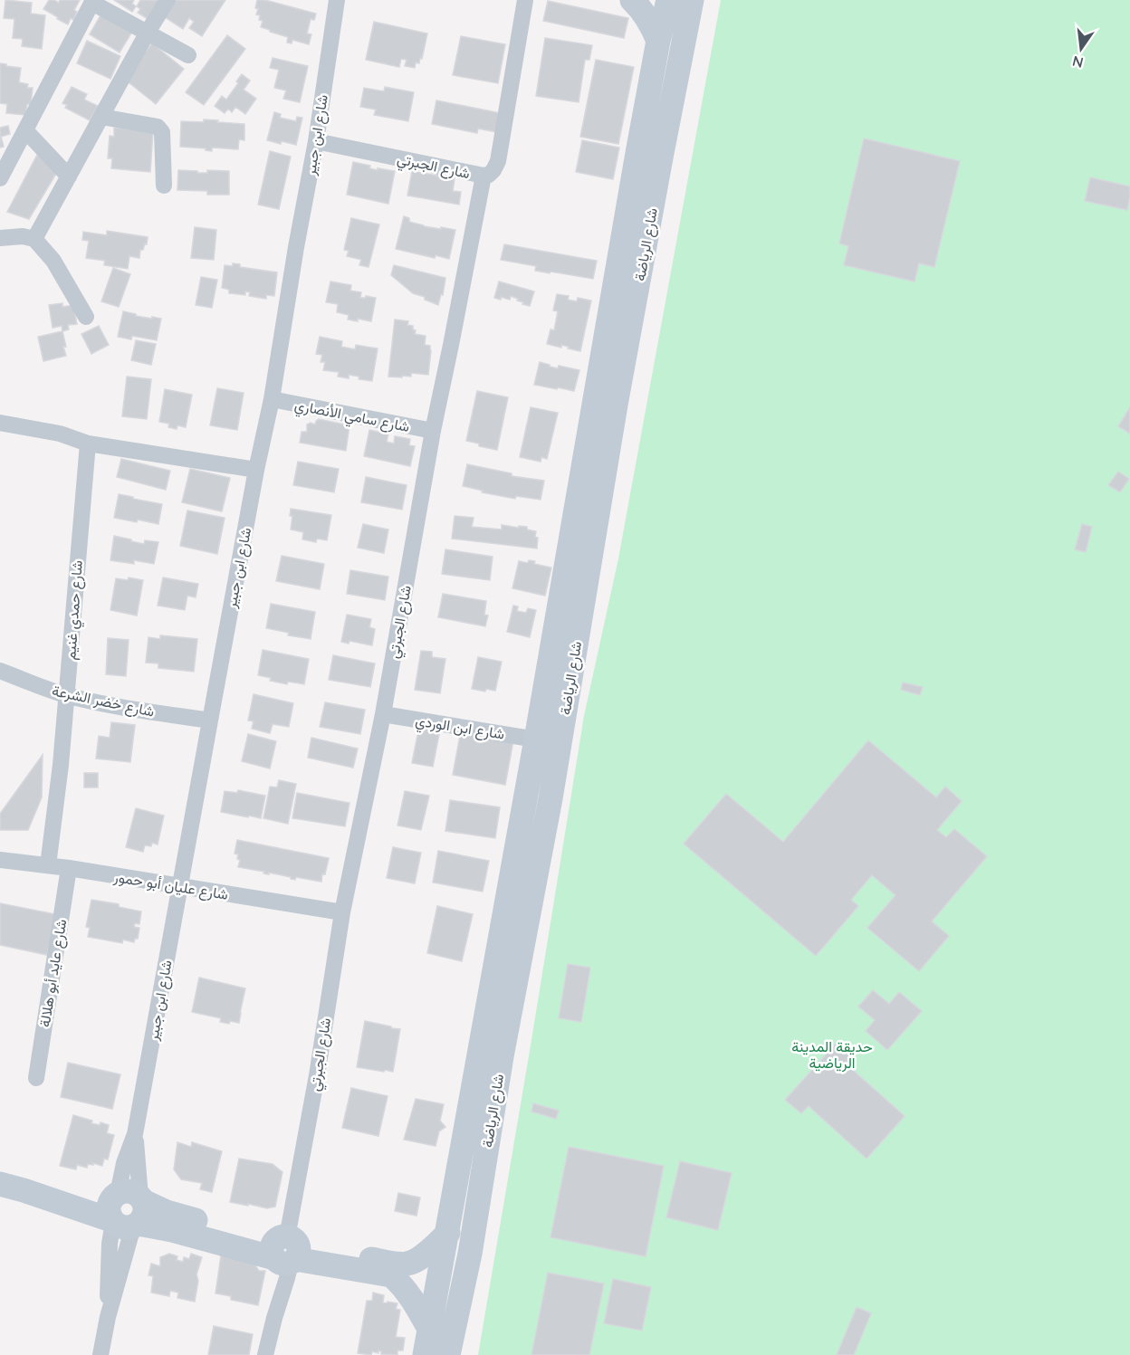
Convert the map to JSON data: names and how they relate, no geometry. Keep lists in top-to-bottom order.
{
  "streets": {
    "main road": ["شارع الرياضة"],
    "street": [
      "شارع ابن جبير",
      "شارع الجبرتي",
      "شارع سامي الأنصاري",
      "شارع حمدي غنيم",
      "شارع خضر الشرعة",
      "شارع ابن الوردي",
      "شارع عليان أبو حمور",
      "شارع عايد أبو هلالة"
    ]
  },
  "crossings": [
    ["شارع ابن جبير", "شارع الجبرتي"],
    ["شارع ابن جبير", "شارع سامي الأنصاري"],
    ["شارع ابن جبير", "شارع خضر الشرعة"],
    ["شارع ابن جبير", "شارع عليان أبو حمور"],
    ["شارع الجبرتي", "شارع سامي الأنصاري"],
    ["شارع الجبرتي", "شارع ابن الوردي"],
    ["شارع الجبرتي", "شارع عليان أبو حمور"],
    ["شارع الرياضة", "شارع ابن الوردي"],
    ["شارع حمدي غنيم", "شارع خضر الشرعة"],
    ["شارع حمدي غنيم", "شارع عليان أبو حمور"],
    ["شارع عليان أبو حمور", "شارع عايد أبو هلالة"]
  ],
  "parks": ["حديقة المدينة الرياضية"],
  "north": "bottom"
}
